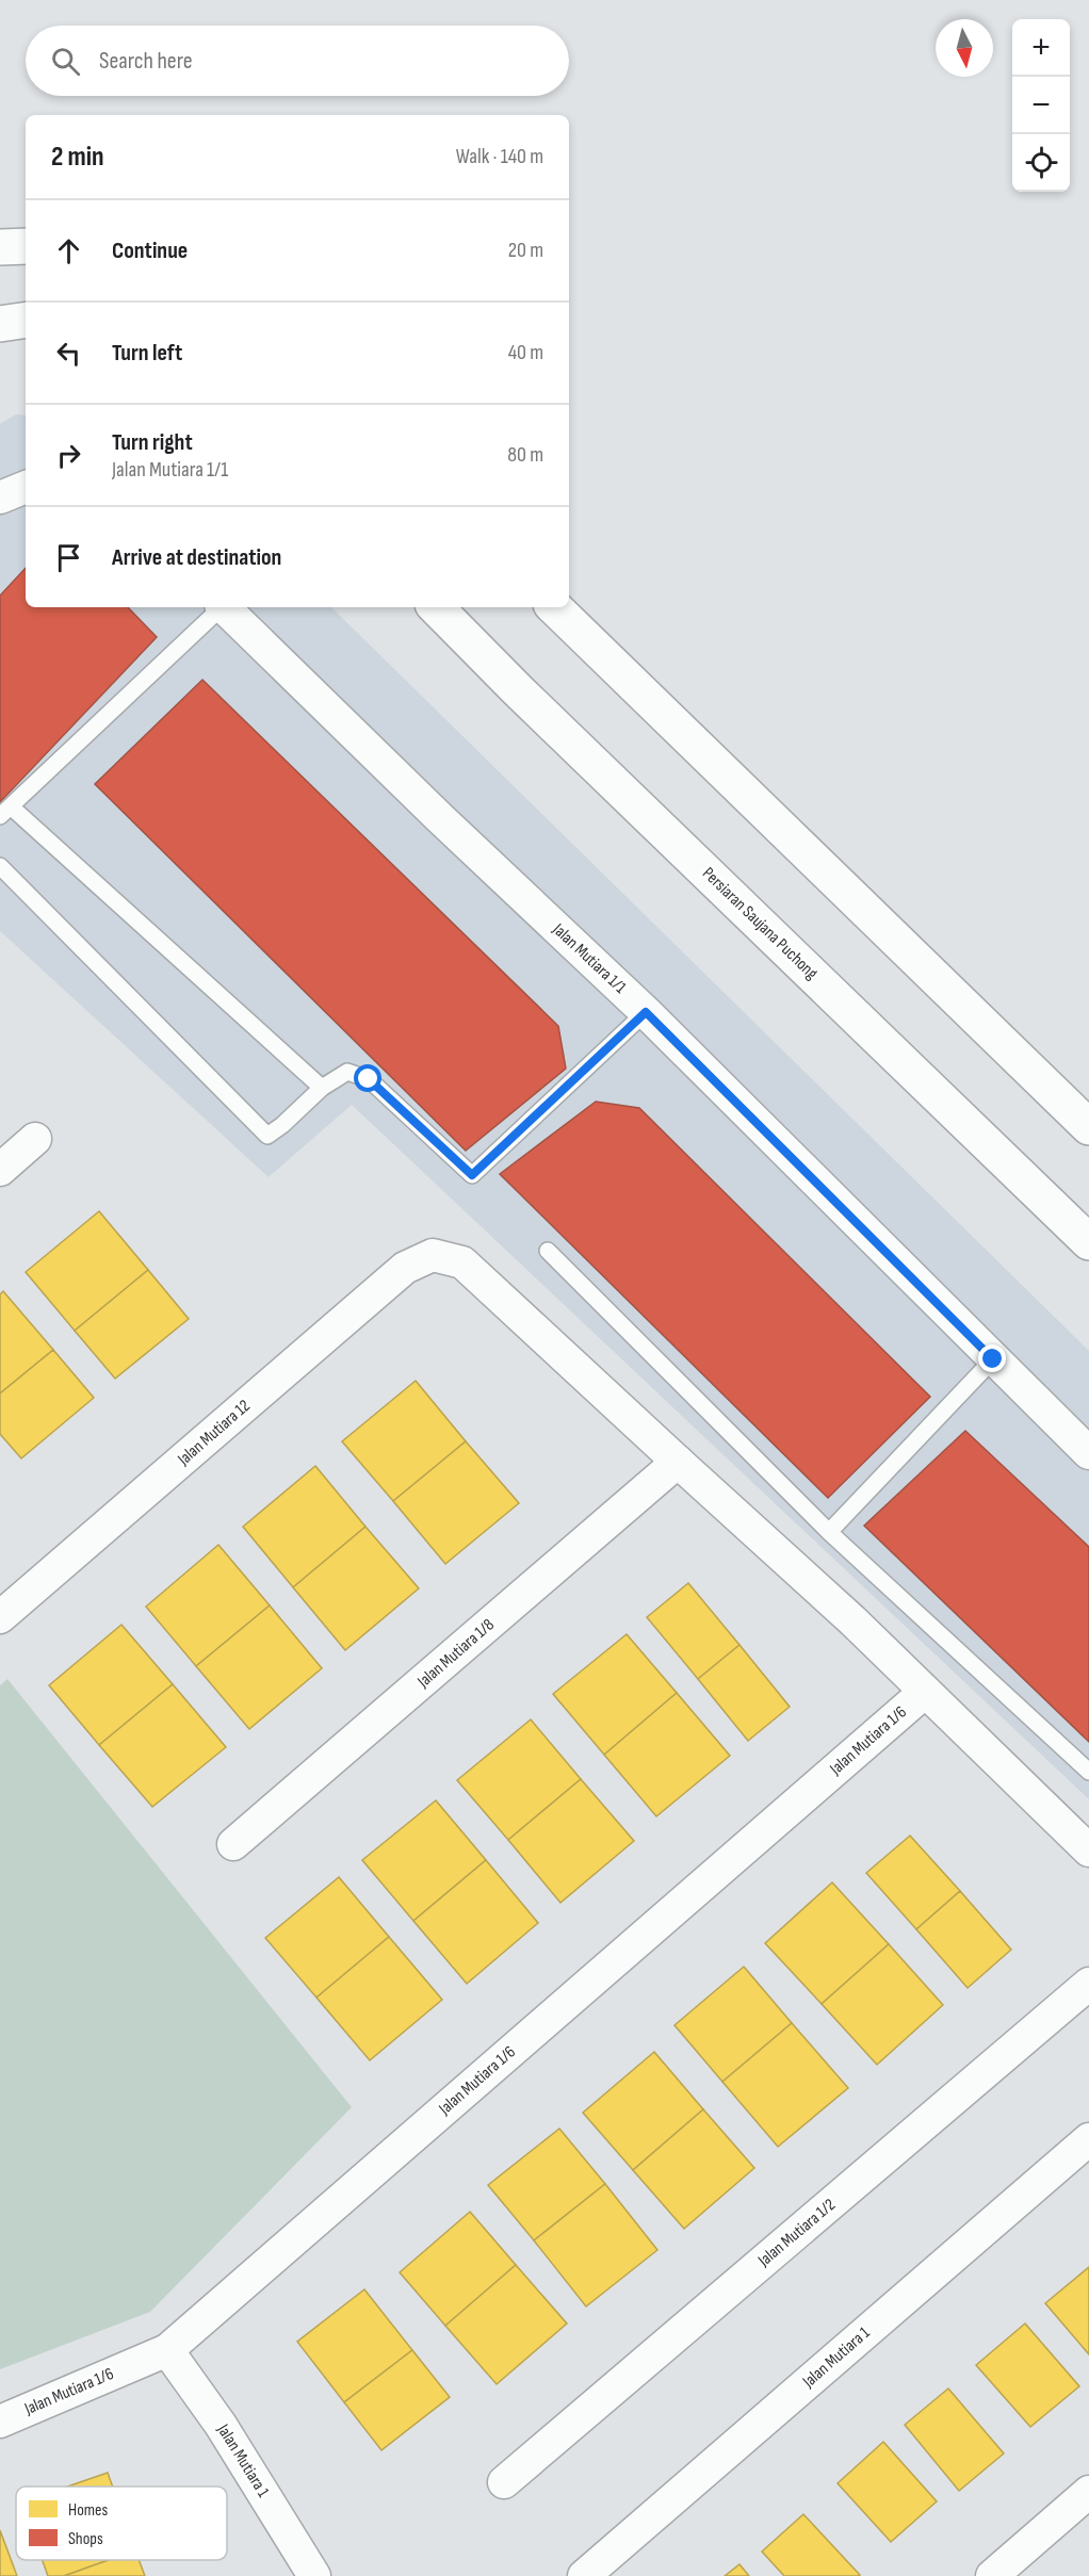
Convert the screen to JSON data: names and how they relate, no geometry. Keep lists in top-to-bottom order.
{
  "streets": {
    "street": [
      "Persiaran Saujana Puchong",
      "Jalan Mutiara 1/1",
      "Jalan Mutiara 12",
      "Jalan Mutiara 1/8",
      "Jalan Mutiara 1/6",
      "Jalan Mutiara 1/2",
      "Jalan Mutiara 1"
    ]
  },
  "crossings": [
    ["Jalan Mutiara 12", "Jalan Mutiara 1/8"],
    ["Jalan Mutiara 1/6", "Jalan Mutiara 1"]
  ],
  "legend": ["Homes", "Shops"],
  "north": "bottom",
  "page": {
    "map_buttons": ["+", "−"],
    "search": "Search here",
    "heading": ["2 min", "Walk · 140 m"],
    "list": [
      ["Continue", "20 m"],
      ["Turn left", "40 m"],
      ["Turn right", "Jalan Mutiara 1/1", "80 m"],
      "Arrive at destination"
    ]
  }
}
